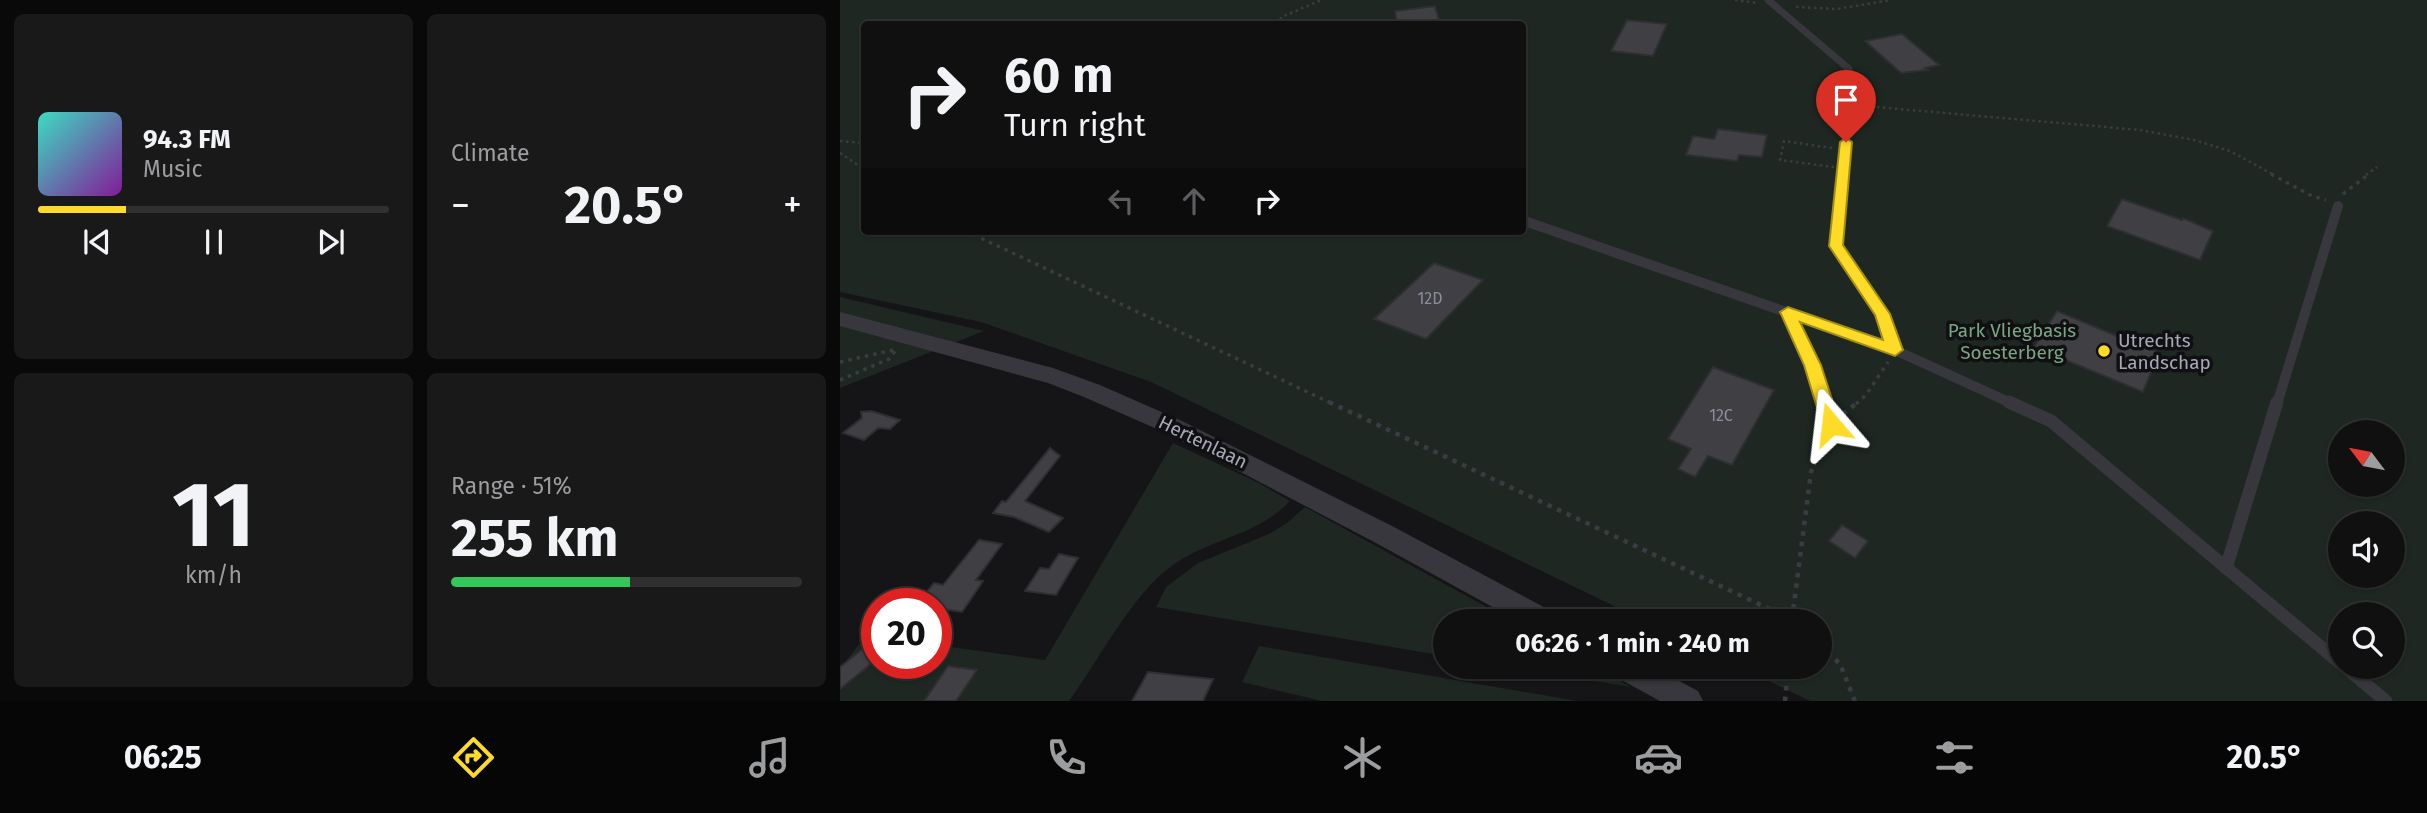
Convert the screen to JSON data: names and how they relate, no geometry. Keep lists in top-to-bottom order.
{
  "streets": {
    "street": ["Hertenlaan"]
  },
  "parks": ["Park Vliegbasis Soesterberg"],
  "places": ["Utrechts Landschap"],
  "house_numbers": ["12D", "12C"],
  "north": "top left",
  "page": {
    "tile": [
      "Climate",
      ["11", "km/h"],
      ["Range · 51%", "255 km"]
    ],
    "turn": ["60 m", "Turn right"],
    "song": ["94.3 FM", "Music"],
    "heat": ["−", "20.5°", "+"],
    "limit": "20",
    "trip": "06:26 · 1 min · 240 m",
    "tabs": ["06:25", "20.5°"]
  }
}
